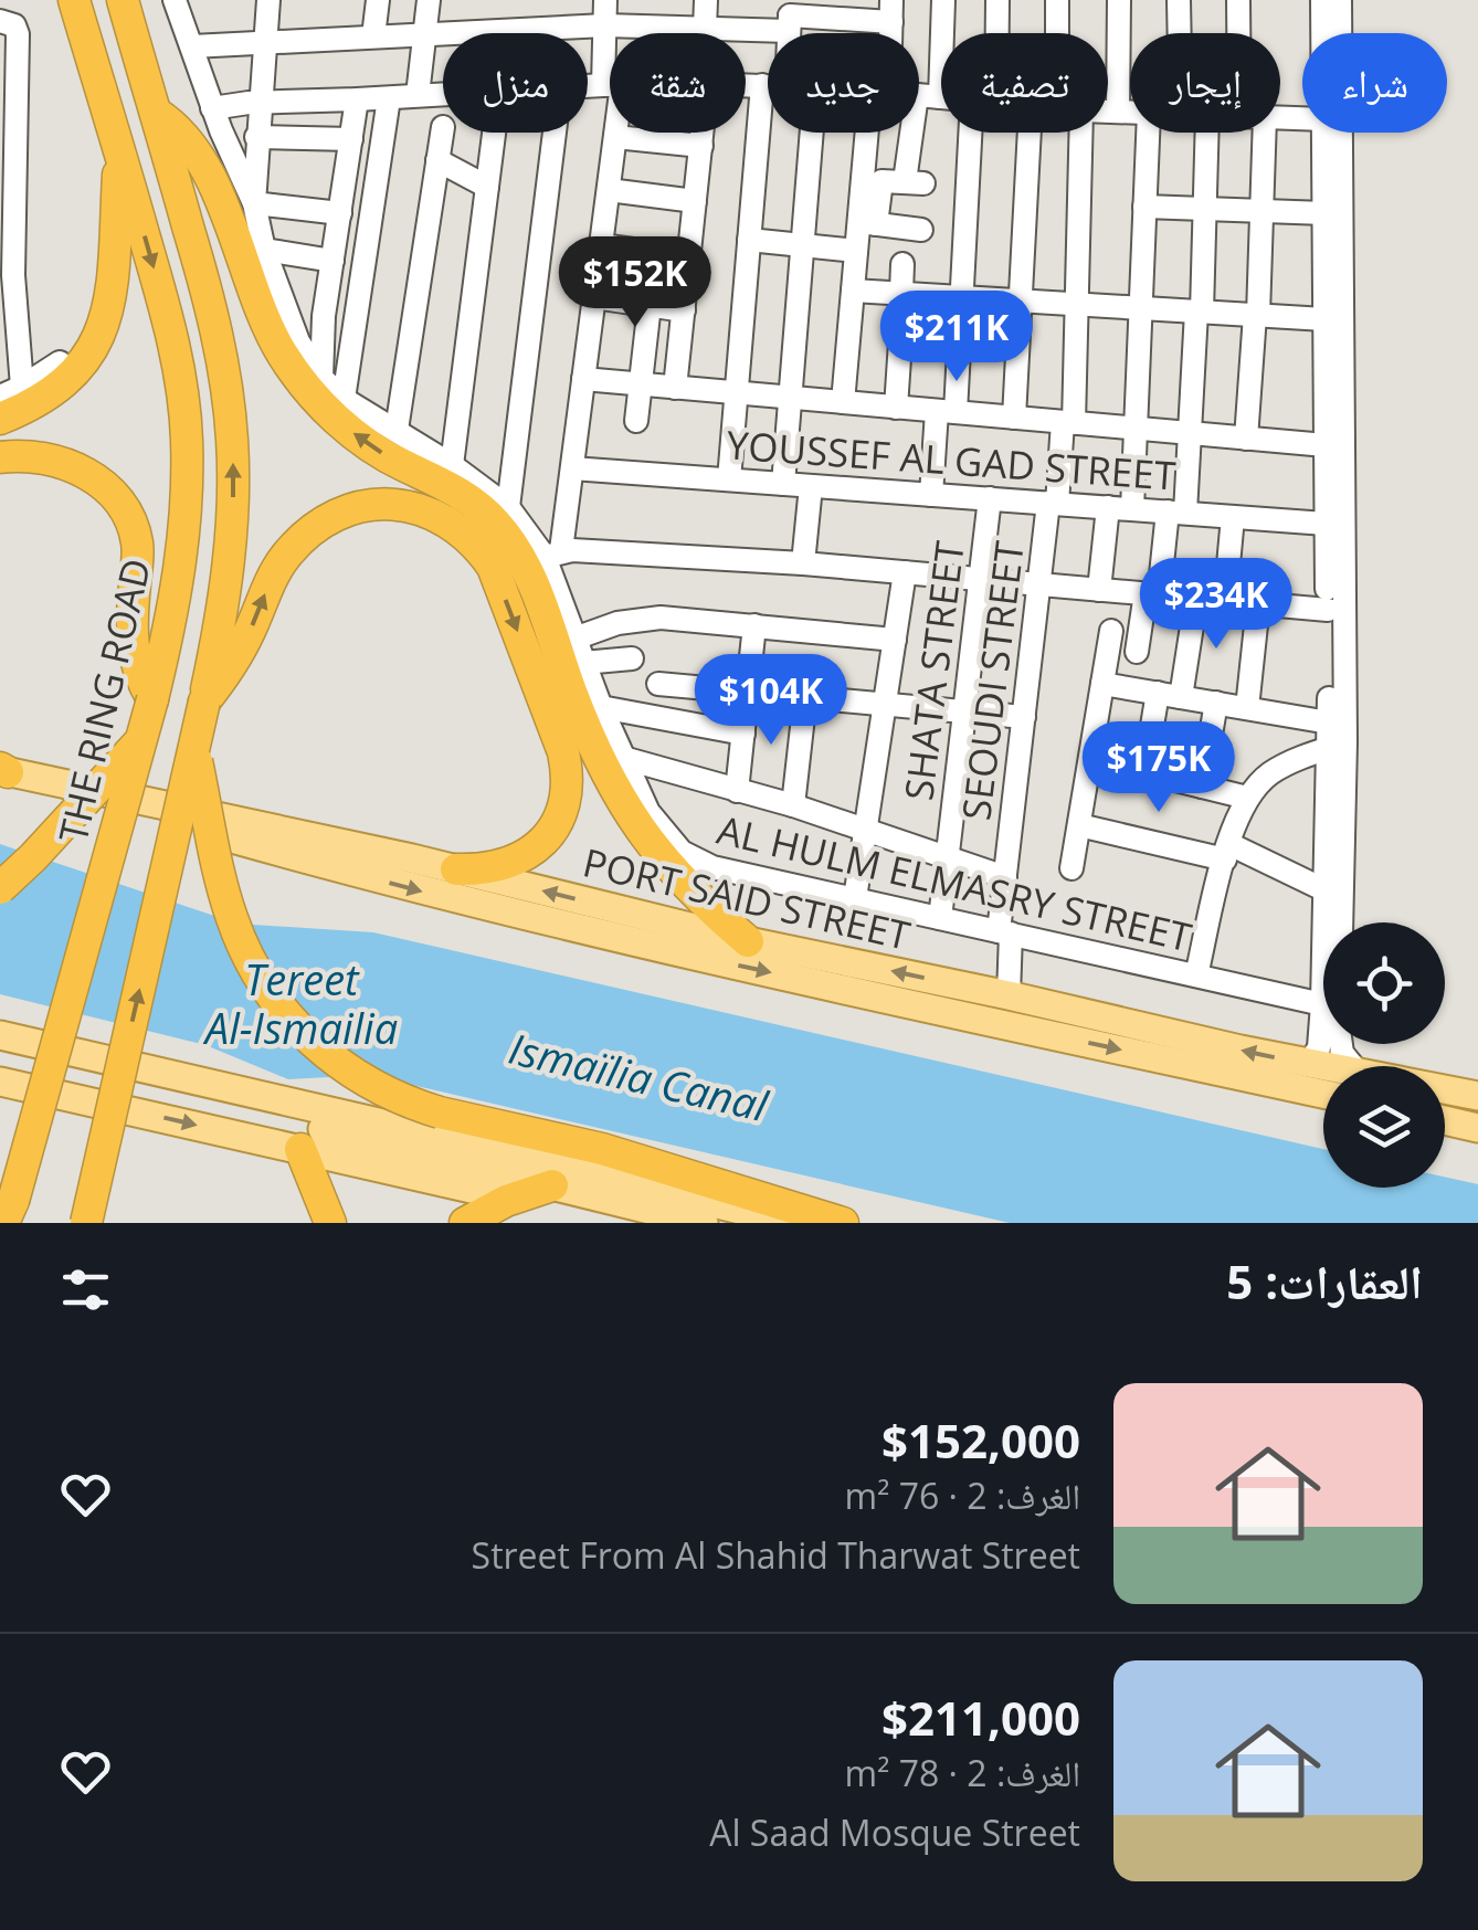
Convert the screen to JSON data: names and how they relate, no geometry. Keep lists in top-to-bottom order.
{
  "streets": {
    "highway": ["THE RING ROAD"],
    "main road": ["PORT SAID STREET"],
    "street": [
      "YOUSSEF AL GAD STREET",
      "SHATA STREET",
      "SEOUDI STREET",
      "AL HULM ELMASRY STREET"
    ]
  },
  "crossings": [
    ["YOUSSEF AL GAD STREET", "SHATA STREET"],
    ["YOUSSEF AL GAD STREET", "SEOUDI STREET"],
    ["SHATA STREET", "AL HULM ELMASRY STREET"],
    ["SEOUDI STREET", "AL HULM ELMASRY STREET"],
    ["SEOUDI STREET", "PORT SAID STREET"]
  ],
  "water": ["Tereet Al-Ismailia", "Ismaïlia Canal"],
  "page": {
    "chip": [
      "شراء",
      "إيجار",
      "تصفية",
      "جديد",
      "شقة",
      "منزل"
    ],
    "price": [
      "$152K",
      "$211K",
      "$234K",
      "$104K",
      "$175K"
    ],
    "heading": "العقارات: 5",
    "list": [
      {
        "name": "$152,000",
        "note": "الغرف: 2 · 76 m² · Street From Al Shahid Tharwat Street"
      },
      {
        "name": "$211,000",
        "note": "الغرف: 2 · 78 m² · Al Saad Mosque Street"
      }
    ]
  }
}
